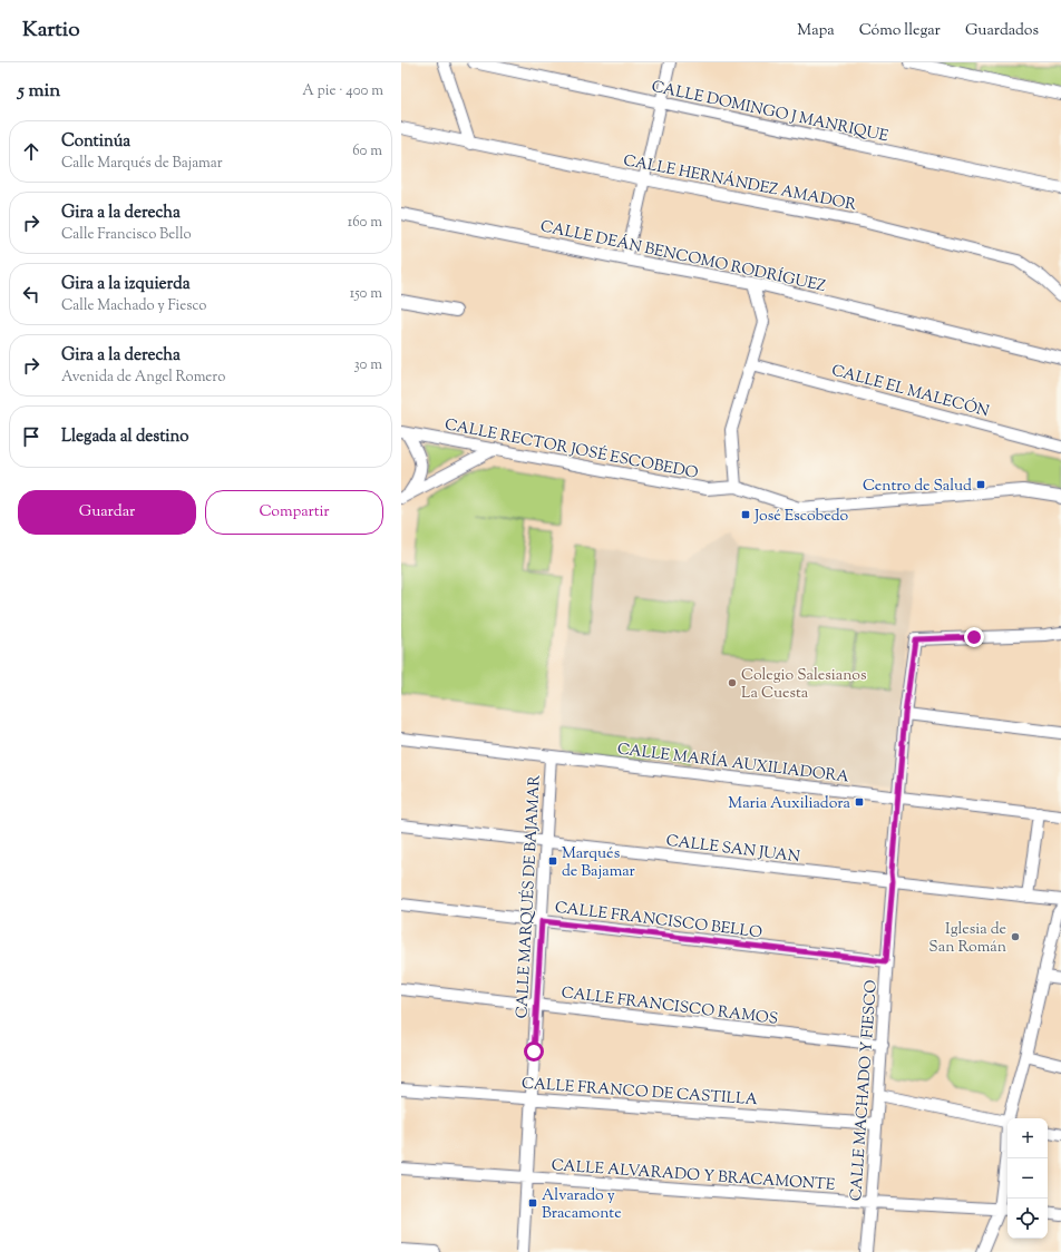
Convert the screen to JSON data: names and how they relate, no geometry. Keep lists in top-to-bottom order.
{
  "streets": {
    "street": [
      "CALLE DOMINGO J MANRIQUE",
      "CALLE HERNÁNDEZ AMADOR",
      "CALLE DEÁN BENCOMO RODRÍGUEZ",
      "CALLE EL MALECÓN",
      "CALLE RECTOR JOSÉ ESCOBEDO",
      "CALLE MARÍA AUXILIADORA",
      "CALLE SAN JUAN",
      "CALLE MARQUÉS DE BAJAMAR",
      "CALLE FRANCISCO BELLO",
      "CALLE FRANCISCO RAMOS",
      "CALLE FRANCO DE CASTILLA",
      "CALLE MACHADO Y FIESCO",
      "CALLE ALVARADO Y BRACAMONTE"
    ]
  },
  "crossings": [
    ["CALLE MARÍA AUXILIADORA", "CALLE MARQUÉS DE BAJAMAR"],
    ["CALLE MARÍA AUXILIADORA", "CALLE MACHADO Y FIESCO"],
    ["CALLE SAN JUAN", "CALLE MARQUÉS DE BAJAMAR"],
    ["CALLE SAN JUAN", "CALLE MACHADO Y FIESCO"],
    ["CALLE MARQUÉS DE BAJAMAR", "CALLE FRANCISCO BELLO"],
    ["CALLE MARQUÉS DE BAJAMAR", "CALLE FRANCISCO RAMOS"],
    ["CALLE MARQUÉS DE BAJAMAR", "CALLE FRANCO DE CASTILLA"],
    ["CALLE MARQUÉS DE BAJAMAR", "CALLE ALVARADO Y BRACAMONTE"],
    ["CALLE FRANCISCO BELLO", "CALLE MACHADO Y FIESCO"],
    ["CALLE FRANCISCO RAMOS", "CALLE MACHADO Y FIESCO"],
    ["CALLE FRANCO DE CASTILLA", "CALLE MACHADO Y FIESCO"],
    ["CALLE MACHADO Y FIESCO", "CALLE ALVARADO Y BRACAMONTE"]
  ],
  "places": {
    "transit": [
      "Centro de Salud",
      "José Escobedo",
      "Maria Auxiliadora",
      "Marqués de Bajamar",
      "Alvarado y Bracamonte"
    ],
    "other": ["Colegio Salesianos La Cuesta", "Iglesia de San Román"]
  },
  "page": {
    "header": "Kartio",
    "nav": ["Mapa", "Cómo llegar", "Guardados"],
    "heading": ["5 min", "A pie · 400 m"],
    "list": [
      ["Continúa", "Calle Marqués de Bajamar", "60 m"],
      ["Gira a la derecha", "Calle Francisco Bello", "160 m"],
      ["Gira a la izquierda", "Calle Machado y Fiesco", "150 m"],
      ["Gira a la derecha", "Avenida de Angel Romero", "30 m"],
      "Llegada al destino"
    ],
    "buttons": ["Guardar", "Compartir"],
    "map_buttons": ["+", "−"]
  }
}
